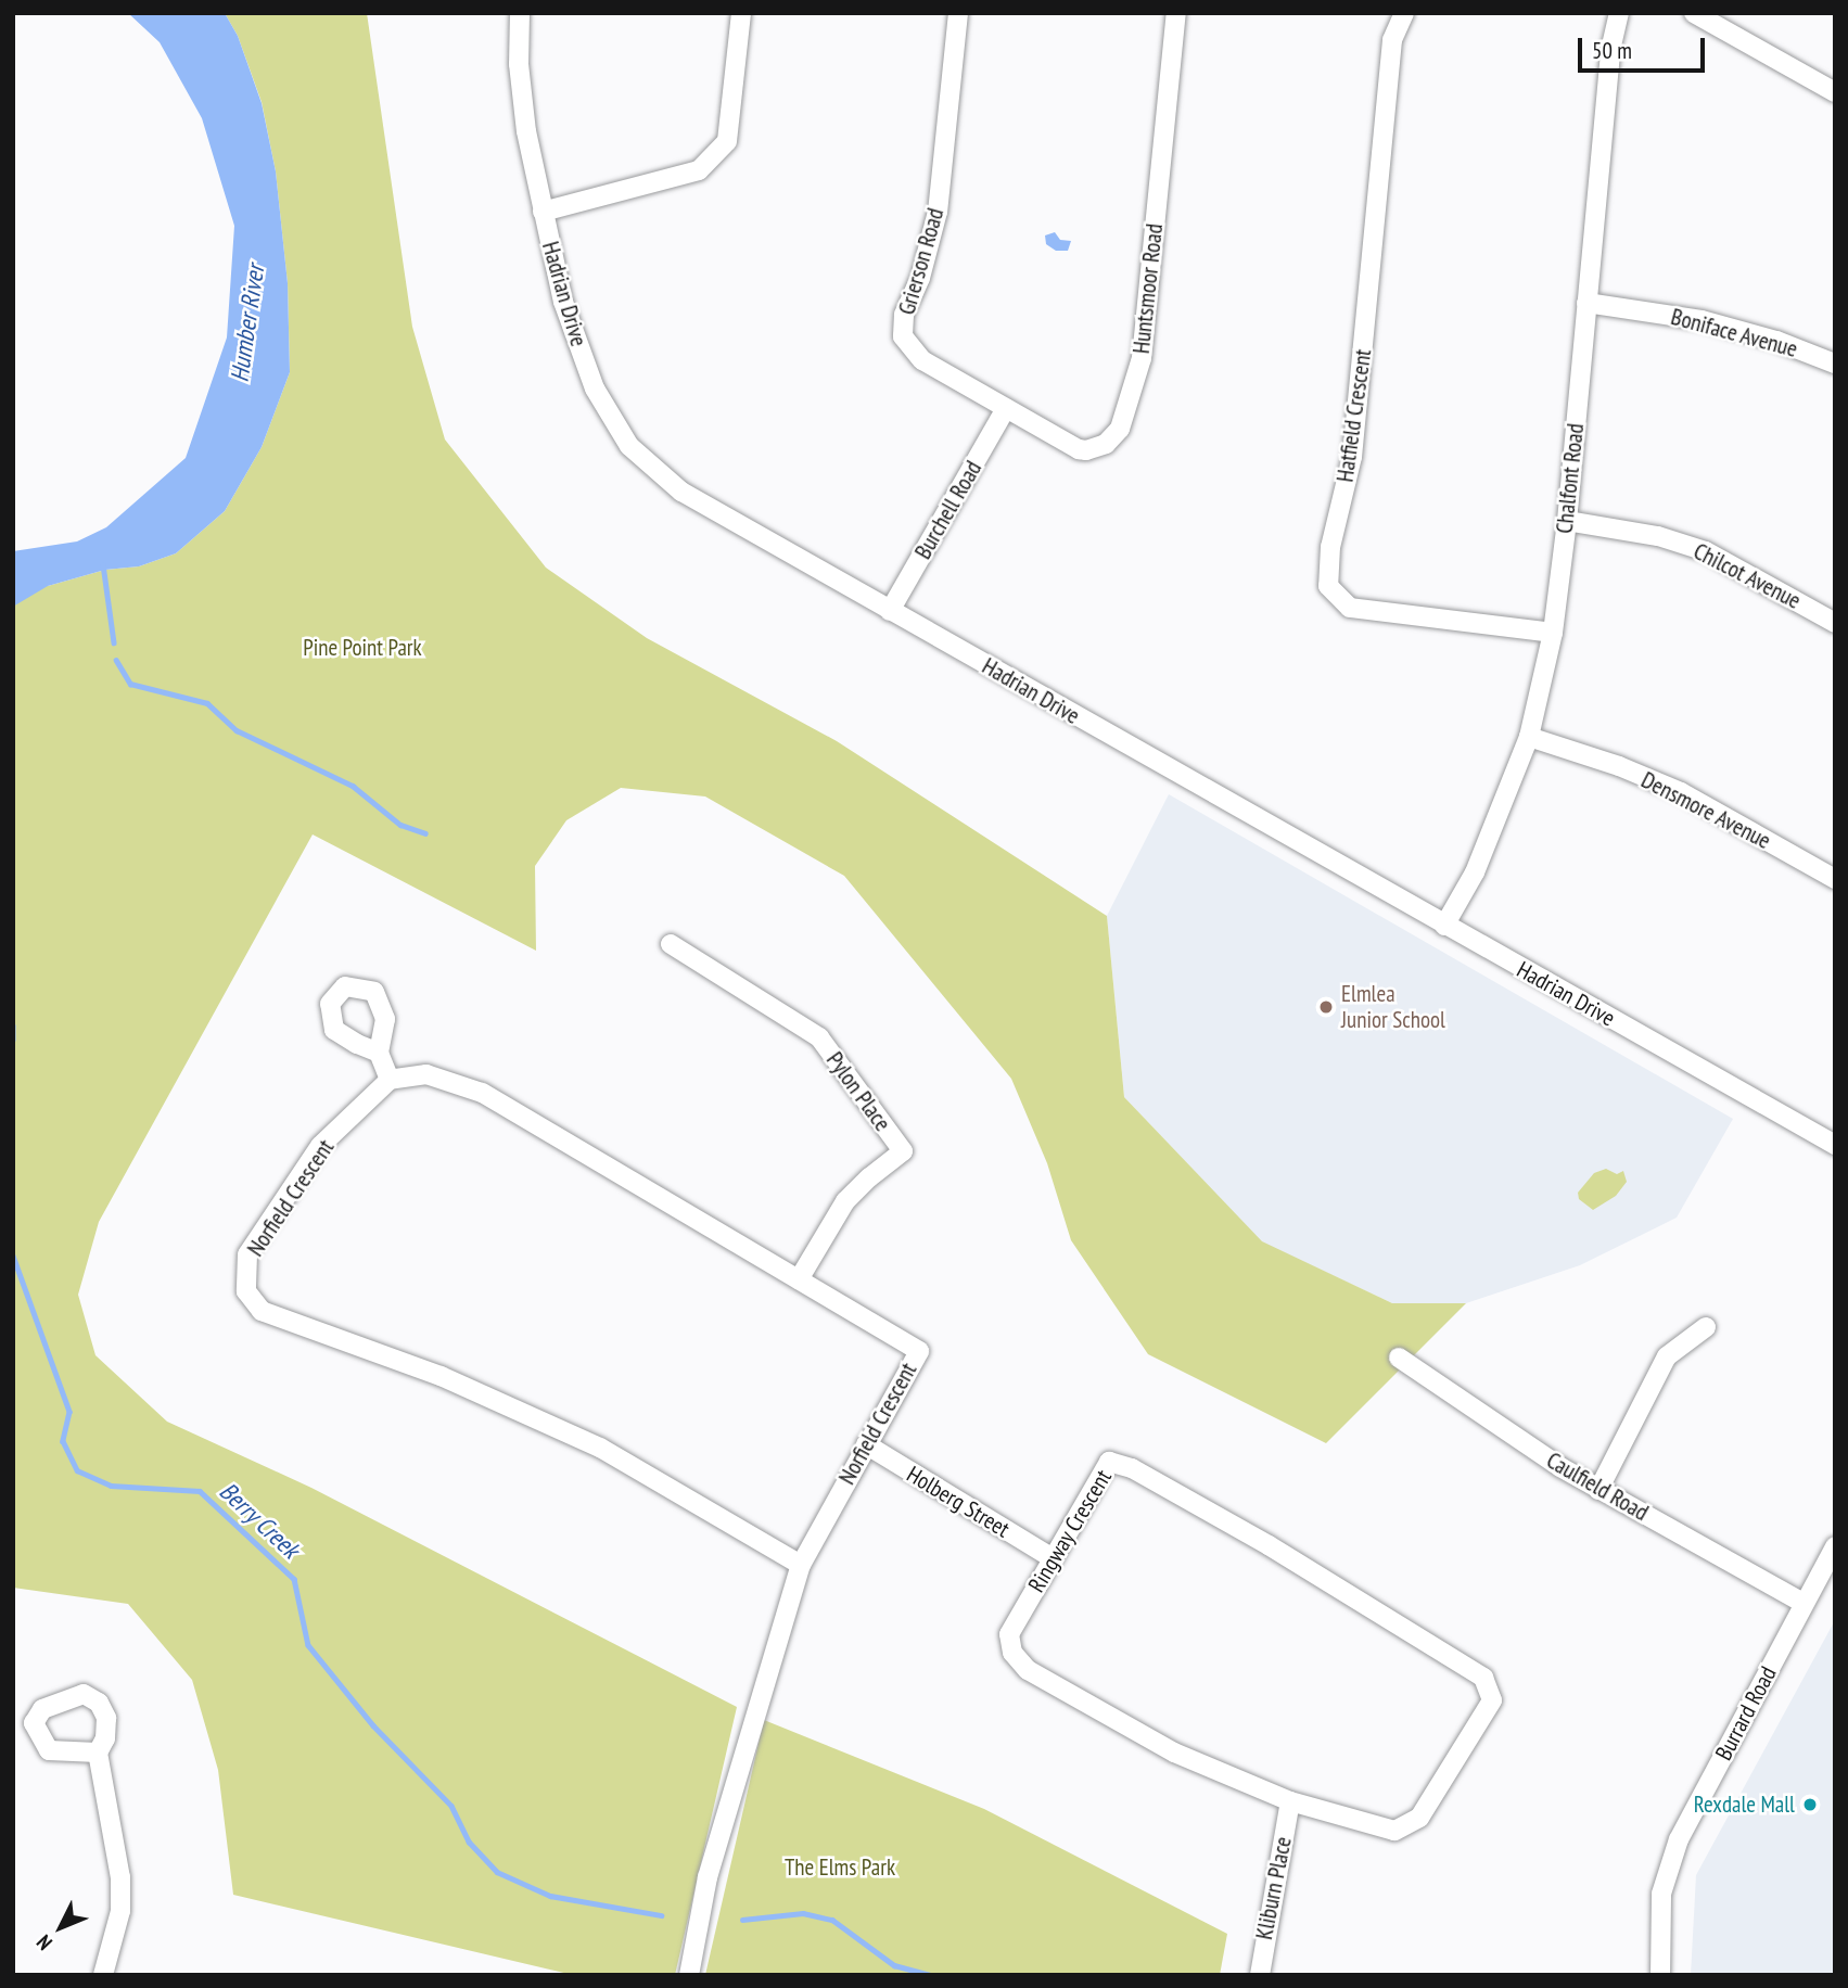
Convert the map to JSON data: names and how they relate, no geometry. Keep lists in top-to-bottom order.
{
  "streets": {
    "street": [
      "Grierson Road",
      "Huntsmoor Road",
      "Hadrian Drive",
      "Boniface Avenue",
      "Hatfield Crescent",
      "Chalfont Road",
      "Burchell Road",
      "Chilcot Avenue",
      "Densmore Avenue",
      "Pylon Place",
      "Norfield Crescent",
      "Caulfield Road",
      "Holberg Street",
      "Ringway Crescent",
      "Burrard Road",
      "Kliburn Place"
    ]
  },
  "crossings": [
    ["Grierson Road", "Huntsmoor Road"],
    ["Grierson Road", "Burchell Road"],
    ["Huntsmoor Road", "Burchell Road"],
    ["Hadrian Drive", "Chalfont Road"],
    ["Hadrian Drive", "Burchell Road"],
    ["Boniface Avenue", "Chalfont Road"],
    ["Hatfield Crescent", "Chalfont Road"],
    ["Chalfont Road", "Chilcot Avenue"],
    ["Chalfont Road", "Densmore Avenue"],
    ["Pylon Place", "Norfield Crescent"],
    ["Norfield Crescent", "Holberg Street"],
    ["Caulfield Road", "Burrard Road"],
    ["Holberg Street", "Ringway Crescent"],
    ["Ringway Crescent", "Kliburn Place"]
  ],
  "water": ["Humber River", "Berry Creek"],
  "parks": ["Pine Point Park", "The Elms Park"],
  "places": ["Elmlea Junior School", "Rexdale Mall"],
  "scale_bar": "50 m",
  "north": "bottom left"
}
